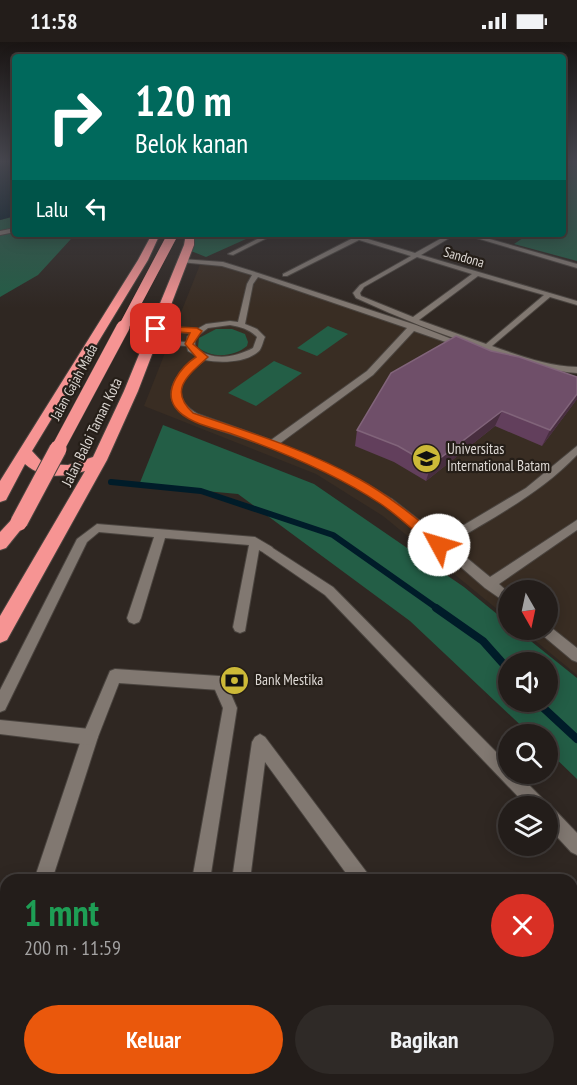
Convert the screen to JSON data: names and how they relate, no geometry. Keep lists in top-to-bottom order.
{
  "streets": {
    "highway": ["Jalan Gajah Mada", "Jalan Baloi Taman Kota"],
    "street": ["Sandona"]
  },
  "places": {
    "school or university": ["Universitas International Batam"],
    "bank": ["Bank Mestika"]
  },
  "north": "bottom",
  "page": {
    "status": "11:58",
    "turn": ["120 m", "Belok kanan"],
    "then": "Lalu",
    "heading": ["1 mnt", "200 m · 11:59"],
    "buttons": ["Keluar", "Bagikan"]
  }
}
